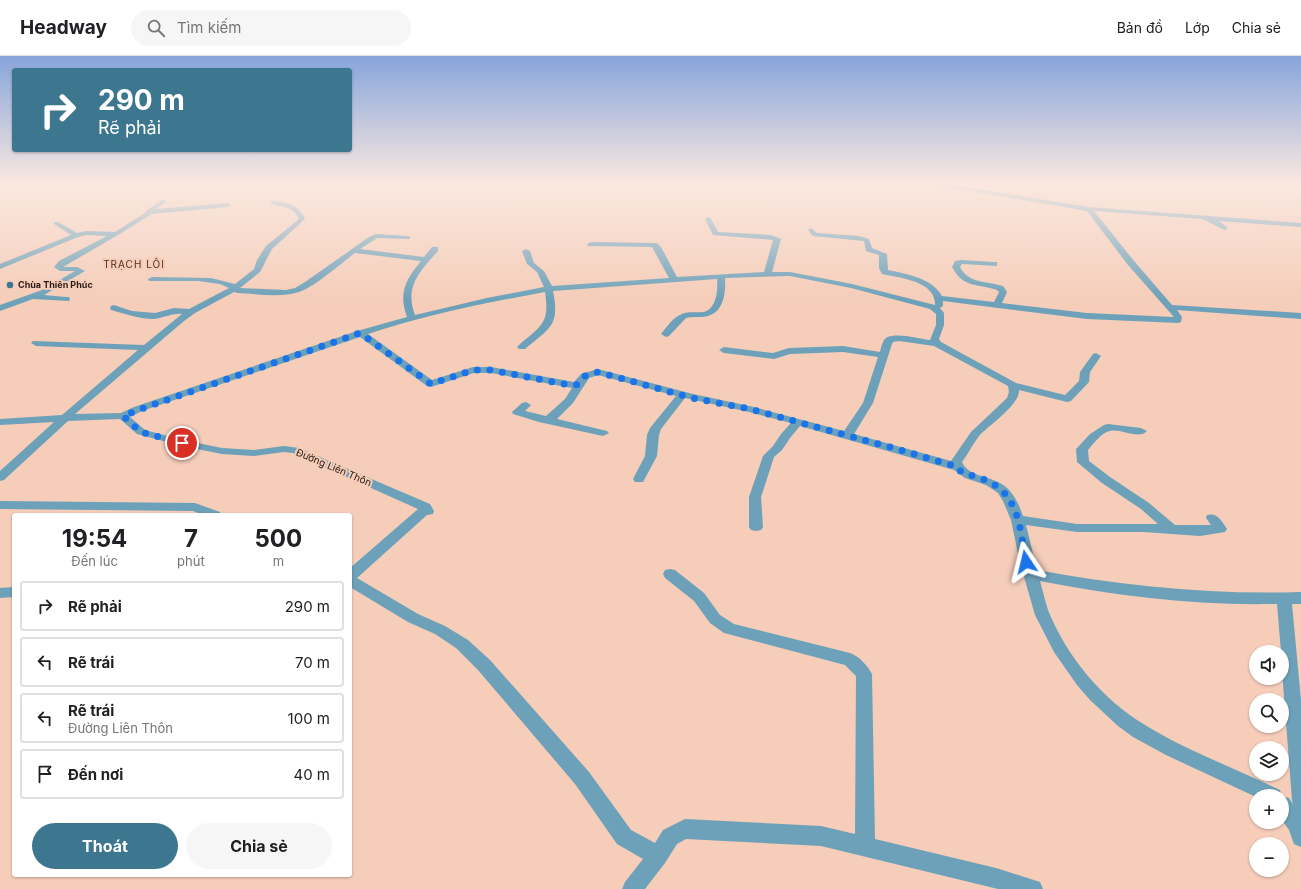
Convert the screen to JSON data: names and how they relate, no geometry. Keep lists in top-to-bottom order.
{
  "streets": {
    "street": ["Đường Liên Thôn"]
  },
  "districts": ["TRẠCH LÔI"],
  "places": ["Chùa Thiên Phúc"],
  "page": {
    "header": "Headway",
    "search": "Tìm kiếm",
    "nav": ["Bản đồ", "Lớp", "Chia sẻ"],
    "turn": ["290 m", "Rẽ phải"],
    "eta": [
      "19:54",
      "Đến lúc",
      "7",
      "phút",
      "500",
      "m"
    ],
    "list": [
      {
        "name": "Rẽ phải",
        "value": "290 m"
      },
      {
        "name": "Rẽ trái",
        "value": "70 m"
      },
      {
        "name": "Rẽ trái",
        "note": "Đường Liên Thôn",
        "value": "100 m"
      },
      {
        "name": "Đến nơi",
        "value": "40 m"
      }
    ],
    "map_buttons": ["+", "−"],
    "buttons": ["Thoát", "Chia sẻ"]
  }
}
